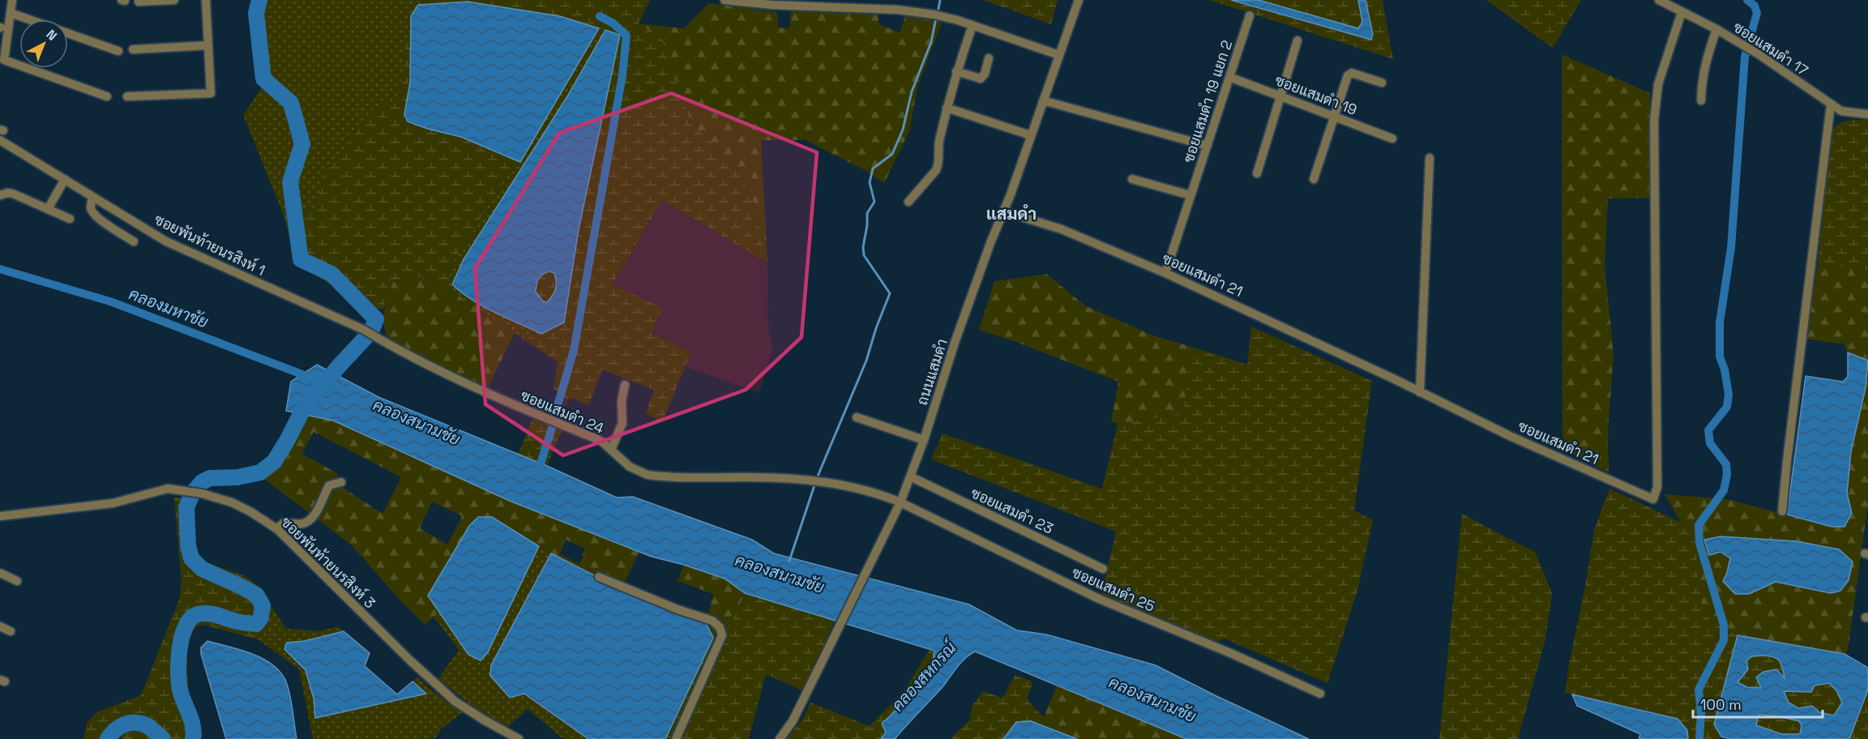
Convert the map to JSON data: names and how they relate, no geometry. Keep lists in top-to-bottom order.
{
  "streets": {
    "street": [
      "ซอยแสมดำ 17",
      "ซอยแสมดำ 19",
      "ซอยแสมดำ 19 แยก 2",
      "ซอยพันท้ายนรสิงห์ 1",
      "ซอยแสมดำ 21",
      "ถนนแสมดำ",
      "ซอยแสมดำ 24",
      "ซอยแสมดำ 23",
      "ซอยพันท้ายนรสิงห์ 3",
      "ซอยแสมดำ 25"
    ]
  },
  "crossings": [
    ["ซอยแสมดำ 17", "ซอยแสมดำ 21"],
    ["ซอยแสมดำ 19", "ซอยแสมดำ 19 แยก 2"],
    ["ซอยแสมดำ 19 แยก 2", "ซอยแสมดำ 21"],
    ["ซอยพันท้ายนรสิงห์ 1", "ซอยแสมดำ 24"],
    ["ซอยแสมดำ 21", "ถนนแสมดำ"],
    ["ถนนแสมดำ", "ซอยแสมดำ 24"],
    ["ถนนแสมดำ", "ซอยแสมดำ 23"],
    ["ถนนแสมดำ", "ซอยแสมดำ 25"],
    ["ซอยแสมดำ 24", "ซอยแสมดำ 25"]
  ],
  "districts": ["แสมดำ"],
  "water": ["คลองมหาชัย", "คลองสนามชัย", "คลองสหกรณ์"],
  "scale_bar": "100 m",
  "north": "top right"
}
